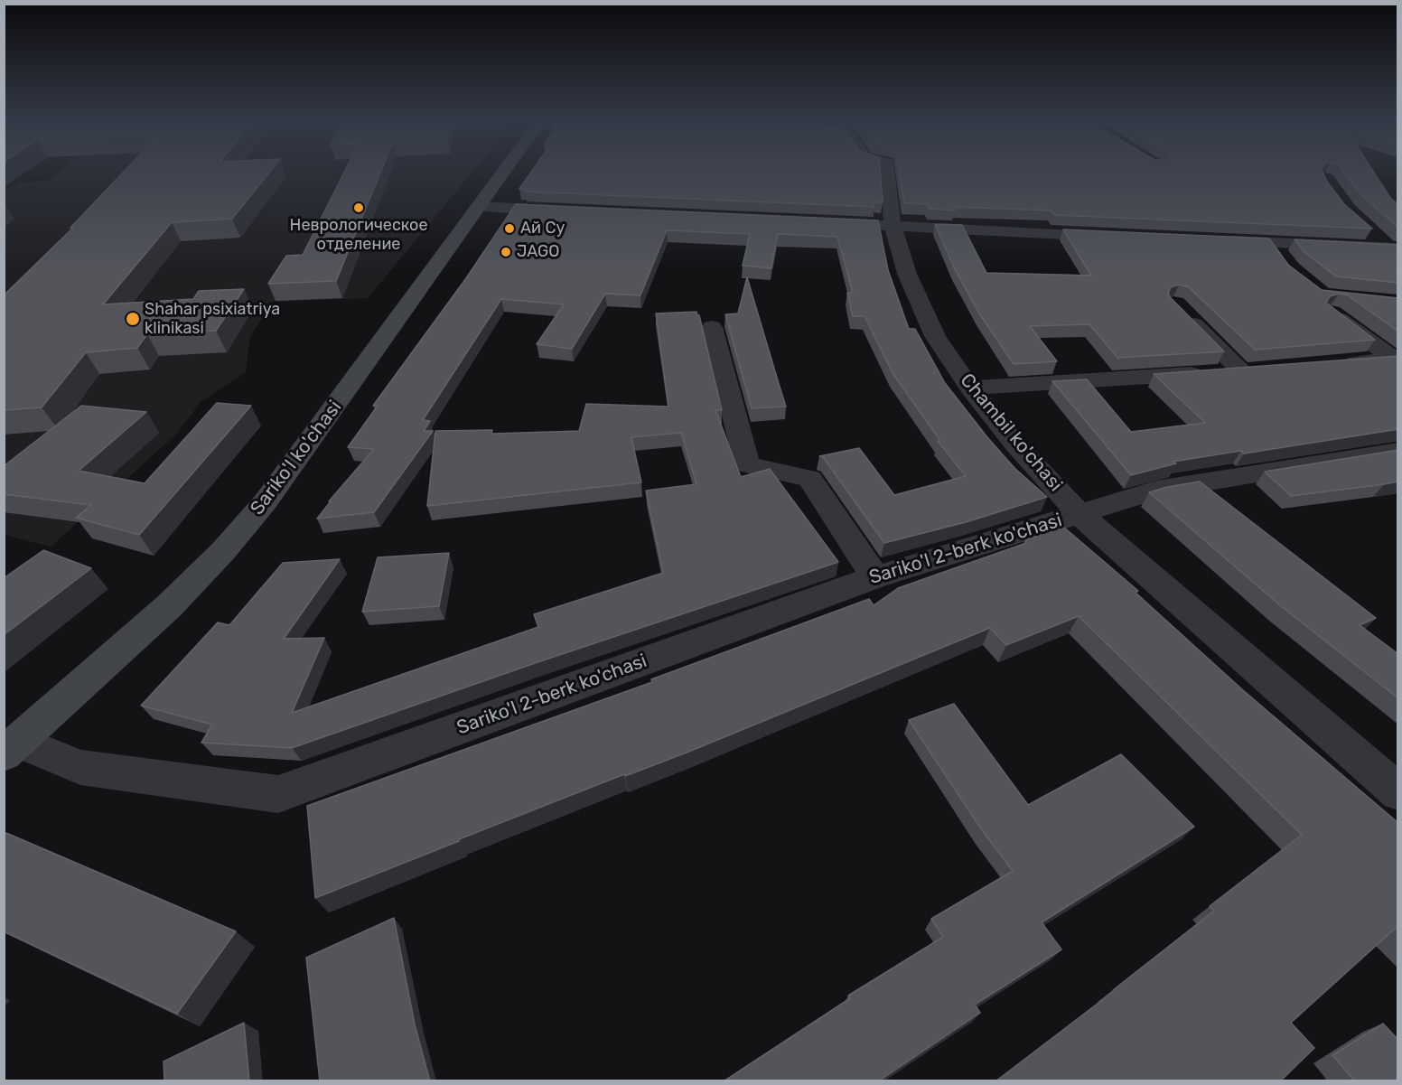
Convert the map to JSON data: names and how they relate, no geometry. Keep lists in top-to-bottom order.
{
  "streets": {
    "main road": ["Sariko'l ko'chasi"],
    "street": ["Chambil ko'chasi", "Sariko'l 2-berk ko'chasi"]
  },
  "crossings": [
    ["Chambil ko'chasi", "Sariko'l 2-berk ko'chasi"],
    ["Sariko'l ko'chasi", "Sariko'l 2-berk ko'chasi"]
  ],
  "places": [
    "Неврологическое отделение",
    "Ай Су",
    "JAGO",
    "Shahar psixiatriya klinikasi"
  ]
}
